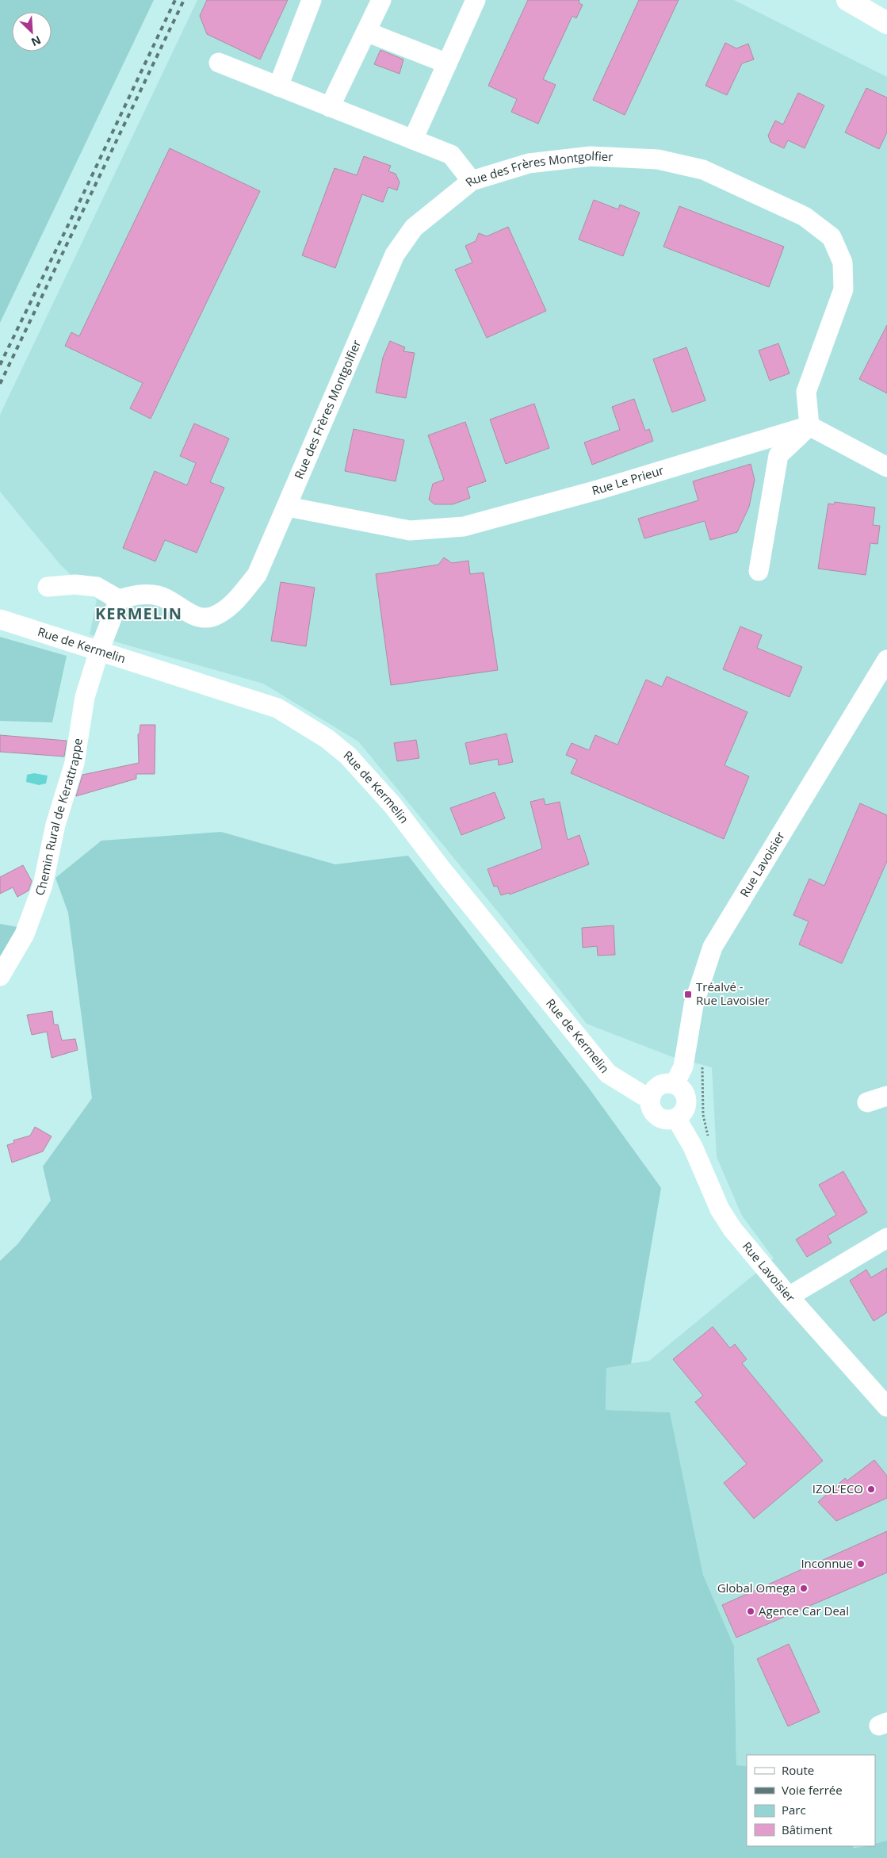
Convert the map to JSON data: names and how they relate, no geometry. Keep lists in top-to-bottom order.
{
  "streets": {
    "street": [
      "Rue des Frères Montgolfier",
      "Rue Le Prieur",
      "Rue de Kermelin",
      "Chemin Rural de Kerattrappe",
      "Rue Lavoisier"
    ]
  },
  "crossings": [
    ["Rue des Frères Montgolfier", "Rue Le Prieur"],
    ["Rue des Frères Montgolfier", "Chemin Rural de Kerattrappe"],
    ["Rue de Kermelin", "Chemin Rural de Kerattrappe"],
    ["Rue de Kermelin", "Rue Lavoisier"]
  ],
  "districts": ["KERMELIN"],
  "places": {
    "transit": ["Tréalvé - Rue Lavoisier"],
    "other": [
      "IZOL’ECO",
      "Inconnue",
      "Global Omega",
      "Agence Car Deal"
    ]
  },
  "legend": [
    "Route",
    "Voie ferrée",
    "Parc",
    "Bâtiment"
  ],
  "north": "bottom right"
}
